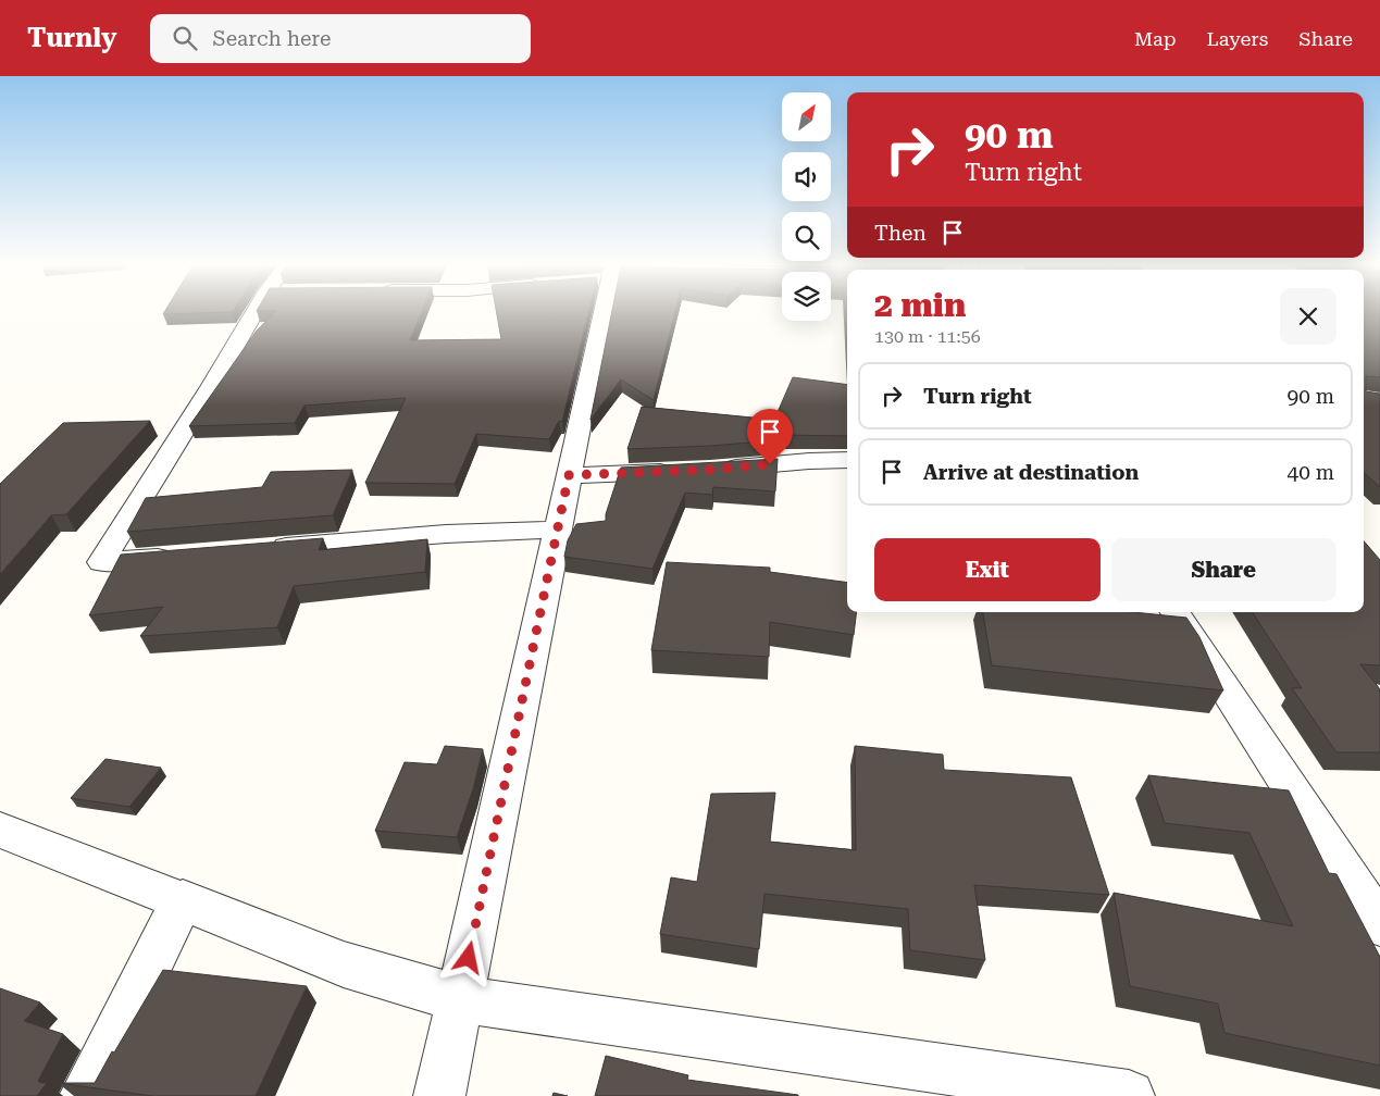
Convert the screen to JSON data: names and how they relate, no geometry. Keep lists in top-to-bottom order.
{
  "north": "top right",
  "page": {
    "header": "Turnly",
    "search": "Search here",
    "nav": ["Map", "Layers", "Share"],
    "turn": ["90 m", "Turn right"],
    "then": "Then",
    "heading": ["2 min", "130 m · 11:56"],
    "list": [
      {
        "name": "Turn right",
        "value": "90 m"
      },
      {
        "name": "Arrive at destination",
        "value": "40 m"
      }
    ],
    "buttons": ["Exit", "Share"]
  }
}
